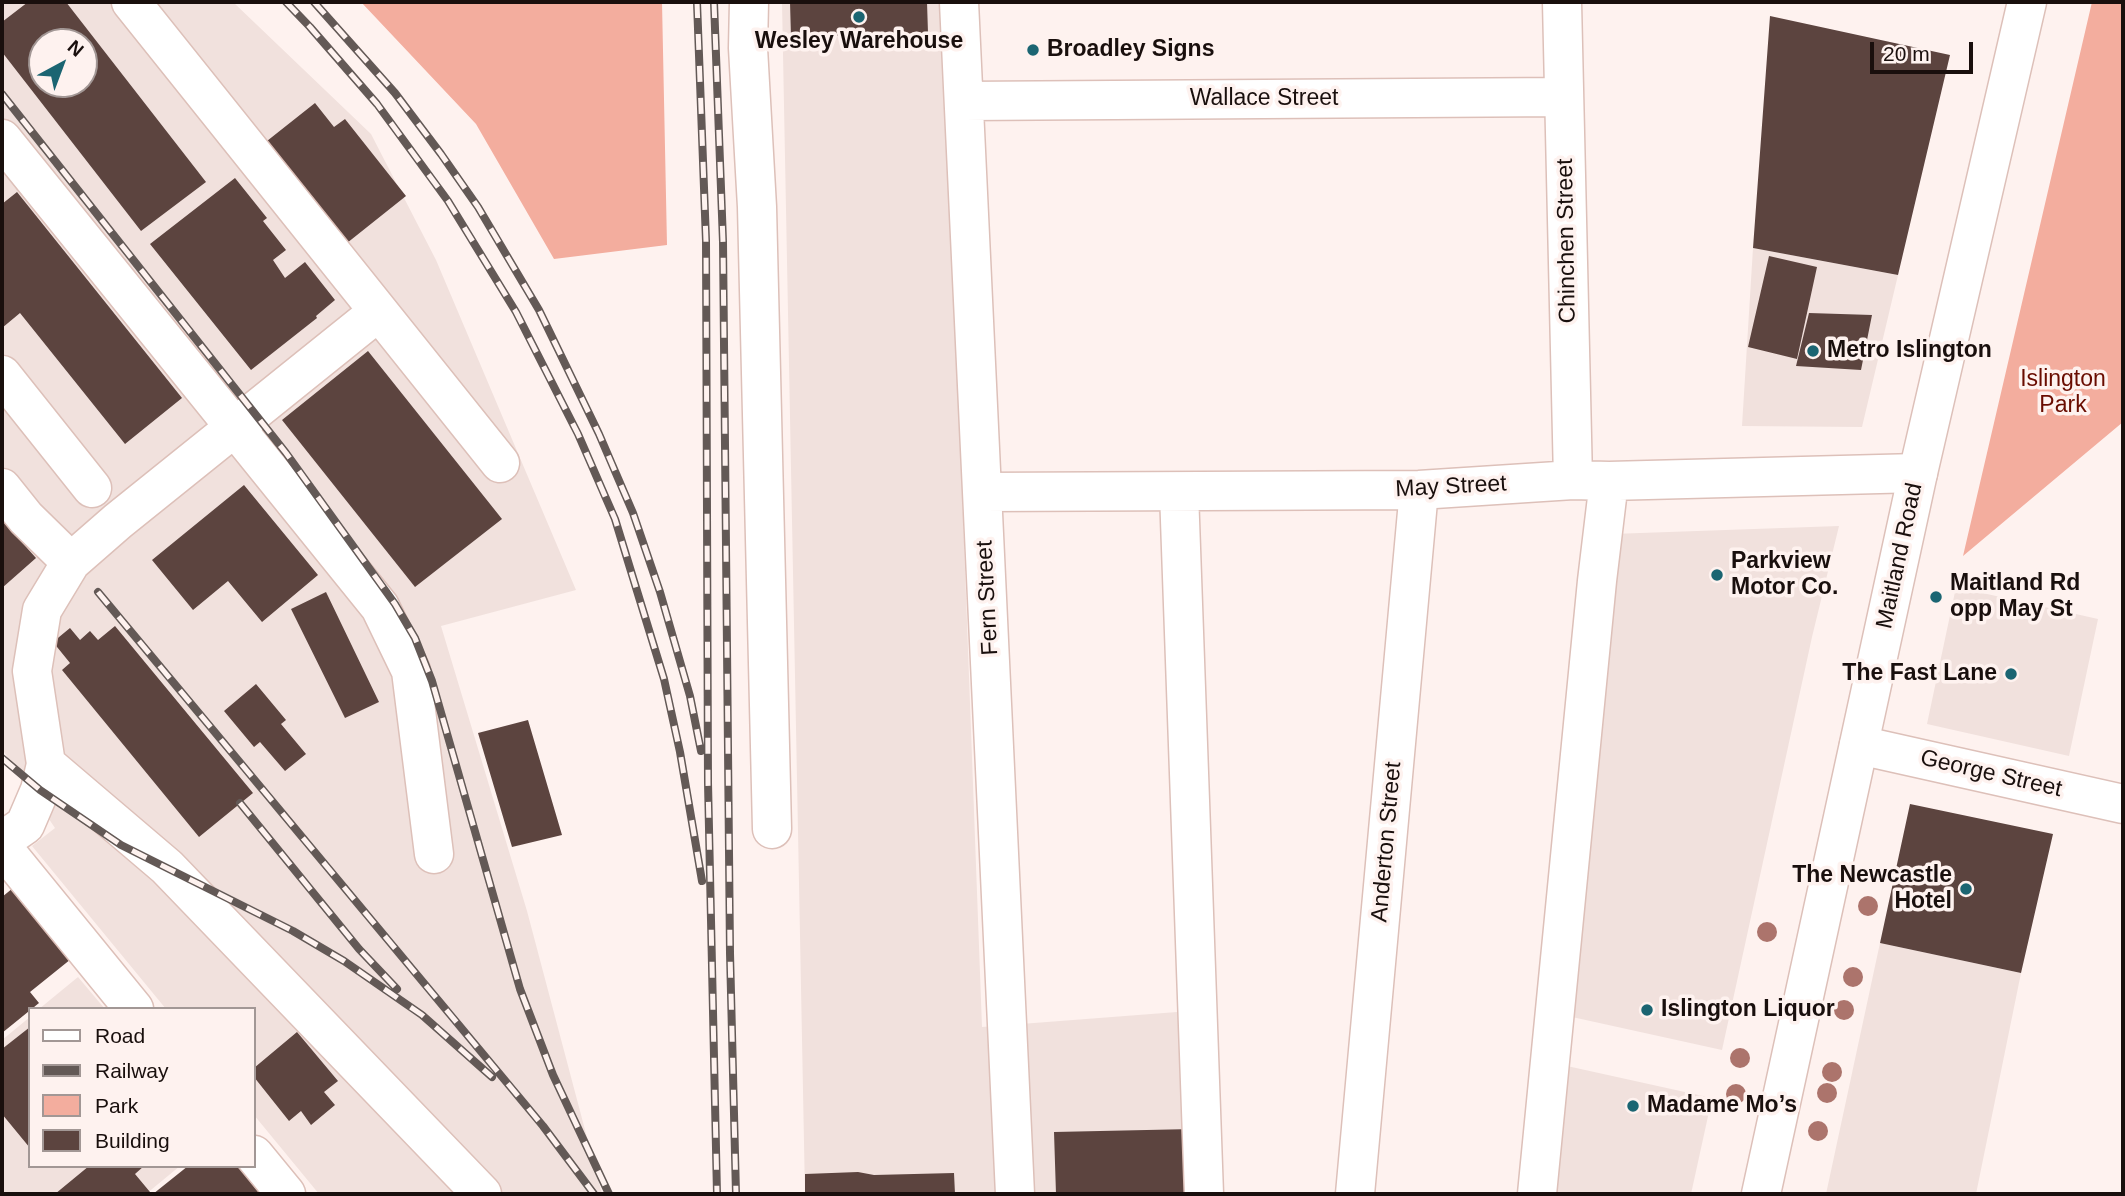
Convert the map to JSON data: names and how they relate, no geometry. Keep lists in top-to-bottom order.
{
  "streets": {
    "street": [
      "Wallace Street",
      "Chinchen Street",
      "May Street",
      "Maitland Road",
      "Fern Street",
      "George Street",
      "Anderton Street"
    ]
  },
  "crossings": [
    ["Wallace Street", "Chinchen Street"],
    ["Wallace Street", "Fern Street"],
    ["Chinchen Street", "May Street"],
    ["May Street", "Maitland Road"],
    ["May Street", "Fern Street"],
    ["May Street", "Anderton Street"],
    ["Maitland Road", "George Street"]
  ],
  "parks": ["Islington Park"],
  "places": [
    "Wesley Warehouse",
    "Broadley Signs",
    "Metro Islington",
    "Parkview Motor Co.",
    "Maitland Rd opp May St",
    "The Fast Lane",
    "The Newcastle Hotel",
    "Islington Liquor",
    "Madame Mo’s"
  ],
  "legend": [
    "Road",
    "Railway",
    "Park",
    "Building"
  ],
  "scale_bar": "20 m",
  "north": "top right"
}
